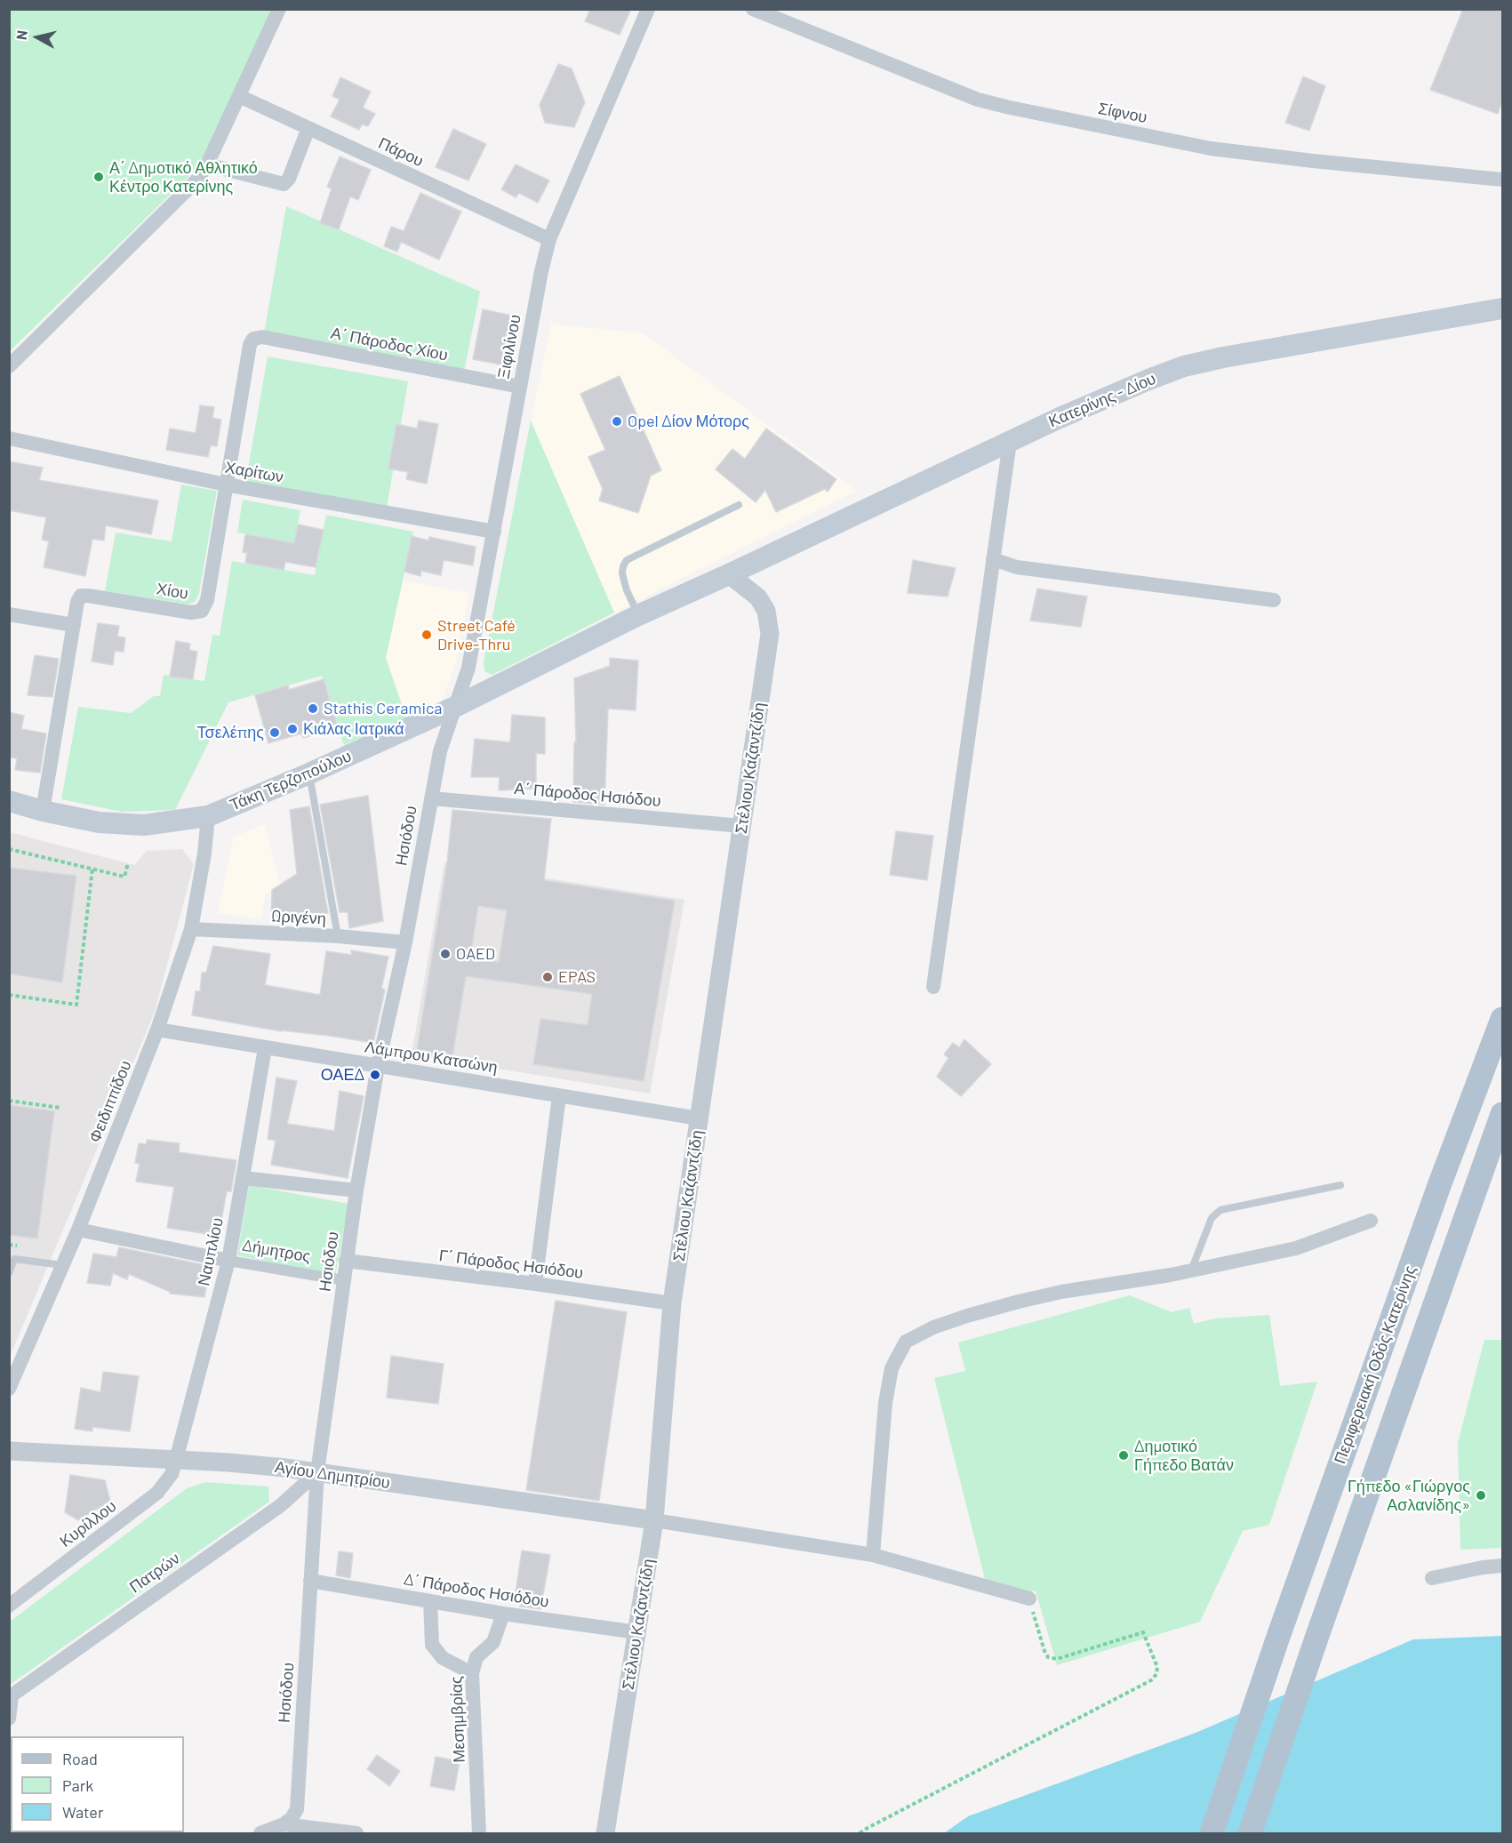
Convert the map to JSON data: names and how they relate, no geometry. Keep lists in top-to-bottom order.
{
  "streets": {
    "main road": ["Κατερίνης - Δίου", "Τάκη Τερζοπούλου", "Περιφερειακή Οδός Κατερίνης"],
    "street": [
      "Σίφνου",
      "Πάρου",
      "Α΄ Πάροδος Χίου",
      "Ξιφιλίνου",
      "Χαρίτων",
      "Χίου",
      "Στέλιου Καζαντζίδη",
      "Α΄ Πάροδος Ησιόδου",
      "Ησιόδου",
      "Ωριγένη",
      "Λάμπρου Κατσώνη",
      "Φειδιππίδου",
      "Δήμητρος",
      "Ναυπλίου",
      "Γ΄ Πάροδος Ησιόδου",
      "Αγίου Δημητρίου",
      "Κυρίλλου",
      "Πατρών",
      "Δ΄ Πάροδος Ησιόδου",
      "Μεσημβρίας"
    ]
  },
  "crossings": [
    ["Πάρου", "Ξιφιλίνου"],
    ["Α΄ Πάροδος Χίου", "Ξιφιλίνου"],
    ["Α΄ Πάροδος Χίου", "Χίου"],
    ["Ξιφιλίνου", "Χαρίτων"],
    ["Ξιφιλίνου", "Τάκη Τερζοπούλου"],
    ["Ξιφιλίνου", "Ησιόδου"],
    ["Κατερίνης - Δίου", "Στέλιου Καζαντζίδη"],
    ["Κατερίνης - Δίου", "Τάκη Τερζοπούλου"],
    ["Χαρίτων", "Χίου"],
    ["Χίου", "Τάκη Τερζοπούλου"],
    ["Στέλιου Καζαντζίδη", "Τάκη Τερζοπούλου"],
    ["Στέλιου Καζαντζίδη", "Α΄ Πάροδος Ησιόδου"],
    ["Στέλιου Καζαντζίδη", "Λάμπρου Κατσώνη"],
    ["Στέλιου Καζαντζίδη", "Γ΄ Πάροδος Ησιόδου"],
    ["Στέλιου Καζαντζίδη", "Αγίου Δημητρίου"],
    ["Στέλιου Καζαντζίδη", "Δ΄ Πάροδος Ησιόδου"],
    ["Τάκη Τερζοπούλου", "Ησιόδου"],
    ["Τάκη Τερζοπούλου", "Φειδιππίδου"],
    ["Α΄ Πάροδος Ησιόδου", "Ησιόδου"],
    ["Ησιόδου", "Ωριγένη"],
    ["Ησιόδου", "Λάμπρου Κατσώνη"],
    ["Ησιόδου", "Δήμητρος"],
    ["Ησιόδου", "Γ΄ Πάροδος Ησιόδου"],
    ["Ησιόδου", "Αγίου Δημητρίου"],
    ["Ησιόδου", "Πατρών"],
    ["Ησιόδου", "Δ΄ Πάροδος Ησιόδου"],
    ["Ωριγένη", "Φειδιππίδου"],
    ["Λάμπρου Κατσώνη", "Φειδιππίδου"],
    ["Λάμπρου Κατσώνη", "Ναυπλίου"],
    ["Φειδιππίδου", "Δήμητρος"],
    ["Δήμητρος", "Ναυπλίου"],
    ["Ναυπλίου", "Αγίου Δημητρίου"],
    ["Ναυπλίου", "Κυρίλλου"],
    ["Αγίου Δημητρίου", "Κυρίλλου"],
    ["Αγίου Δημητρίου", "Πατρών"],
    ["Δ΄ Πάροδος Ησιόδου", "Μεσημβρίας"]
  ],
  "places": [
    "Α΄ Δημοτικό Αθλητικό Κέντρο Κατερίνης",
    "Opel Δίον Μότορς",
    "Street Café Drive-Thru",
    "Stathis Ceramica",
    "Κιάλας Ιατρικά",
    "Τσελέπης",
    "OAED",
    "EPAS",
    "ΟΑΕΔ",
    "Δημοτικό Γήπεδο Βατάν",
    "Γήπεδο «Γιώργος Ασλανίδης»"
  ],
  "legend": ["Road", "Park", "Water"],
  "north": "left"
}
